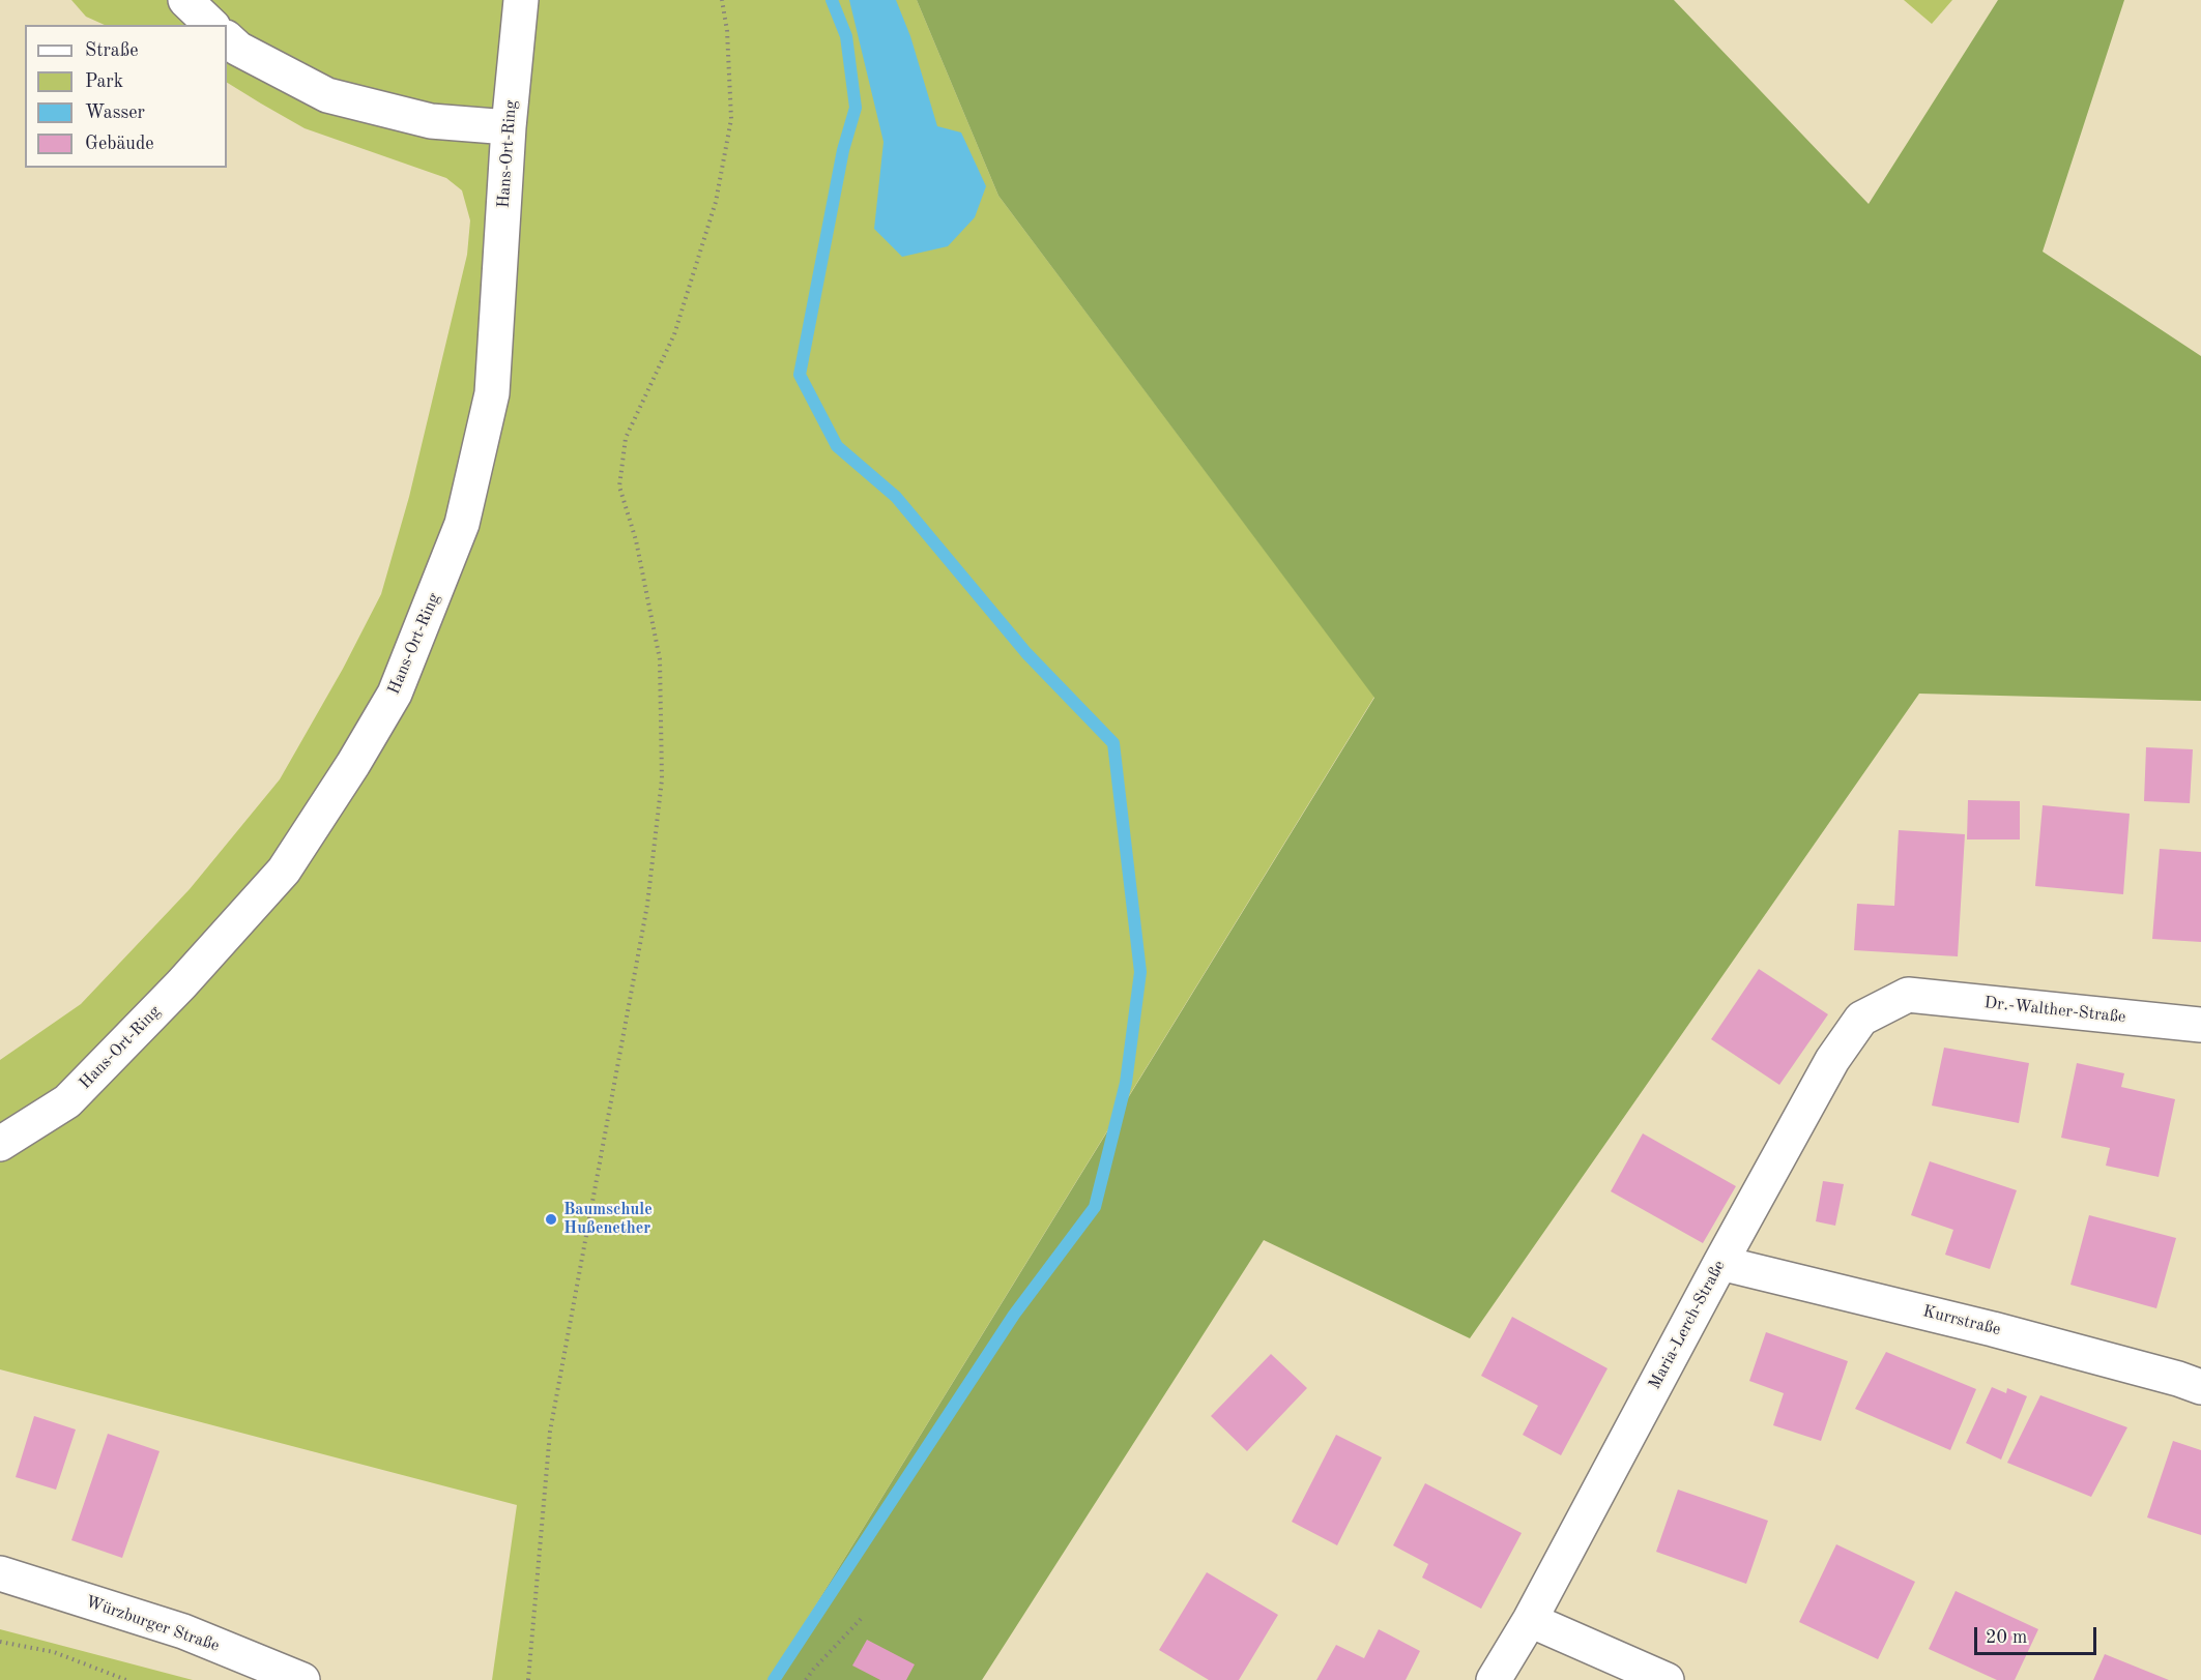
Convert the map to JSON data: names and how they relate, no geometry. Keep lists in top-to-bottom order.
{
  "streets": {
    "street": [
      "Hans-Ort-Ring",
      "Dr.-Walther-Straße",
      "Kurrstraße",
      "Maria-Lerch-Straße",
      "Würzburger Straße"
    ]
  },
  "crossings": [
    ["Dr.-Walther-Straße", "Maria-Lerch-Straße"],
    ["Kurrstraße", "Maria-Lerch-Straße"]
  ],
  "places": ["Baumschule Hußenether"],
  "legend": [
    "Straße",
    "Park",
    "Wasser",
    "Gebäude"
  ],
  "scale_bar": "20 m"
}
